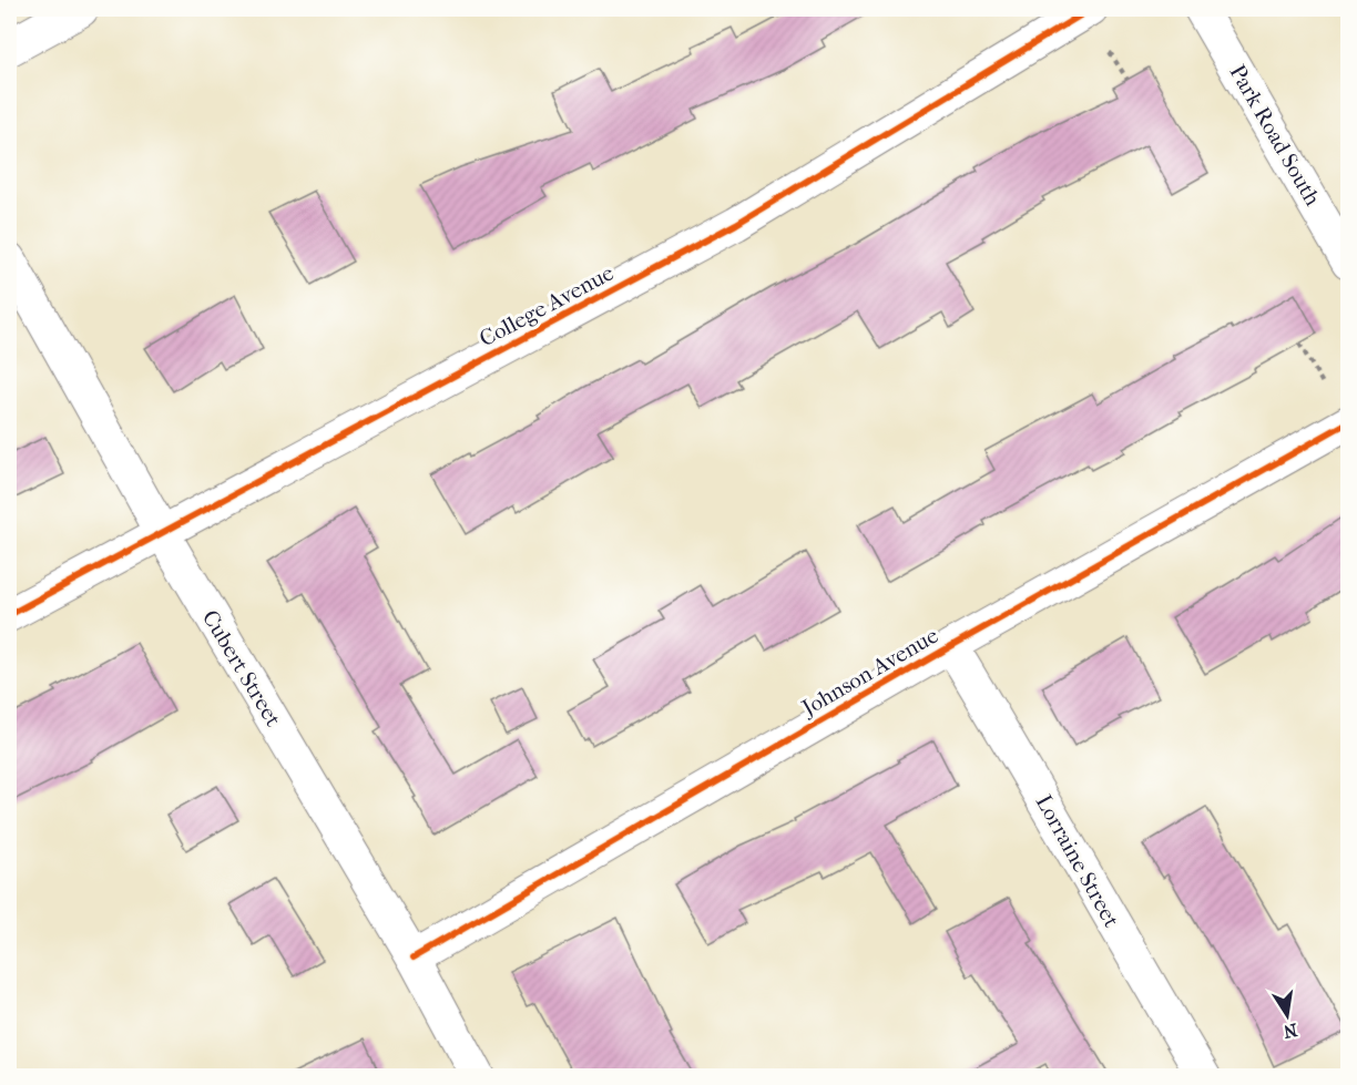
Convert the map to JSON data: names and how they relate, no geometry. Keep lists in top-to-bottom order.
{
  "streets": {
    "street": [
      "Park Road South",
      "College Avenue",
      "Cubert Street",
      "Johnson Avenue",
      "Lorraine Street"
    ]
  },
  "crossings": [
    ["College Avenue", "Cubert Street"],
    ["Cubert Street", "Johnson Avenue"],
    ["Johnson Avenue", "Lorraine Street"]
  ],
  "north": "bottom"
}
